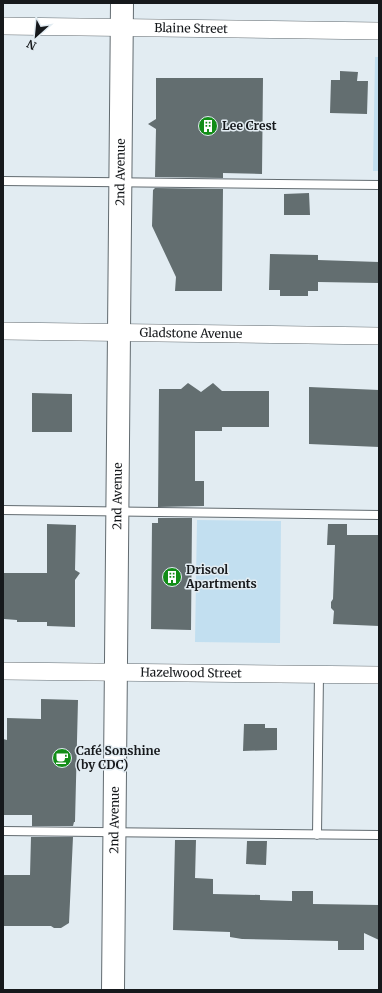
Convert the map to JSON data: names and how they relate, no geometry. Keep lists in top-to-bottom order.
{
  "streets": {
    "street": [
      "Blaine Street",
      "2nd Avenue",
      "Gladstone Avenue",
      "Hazelwood Street"
    ]
  },
  "crossings": [
    ["Blaine Street", "2nd Avenue"],
    ["2nd Avenue", "Gladstone Avenue"],
    ["2nd Avenue", "Hazelwood Street"]
  ],
  "places": {
    "building": ["Lee Crest", "Driscol Apartments"],
    "cafe": ["Café Sonshine (by CDC)"]
  },
  "north": "bottom left"
}
